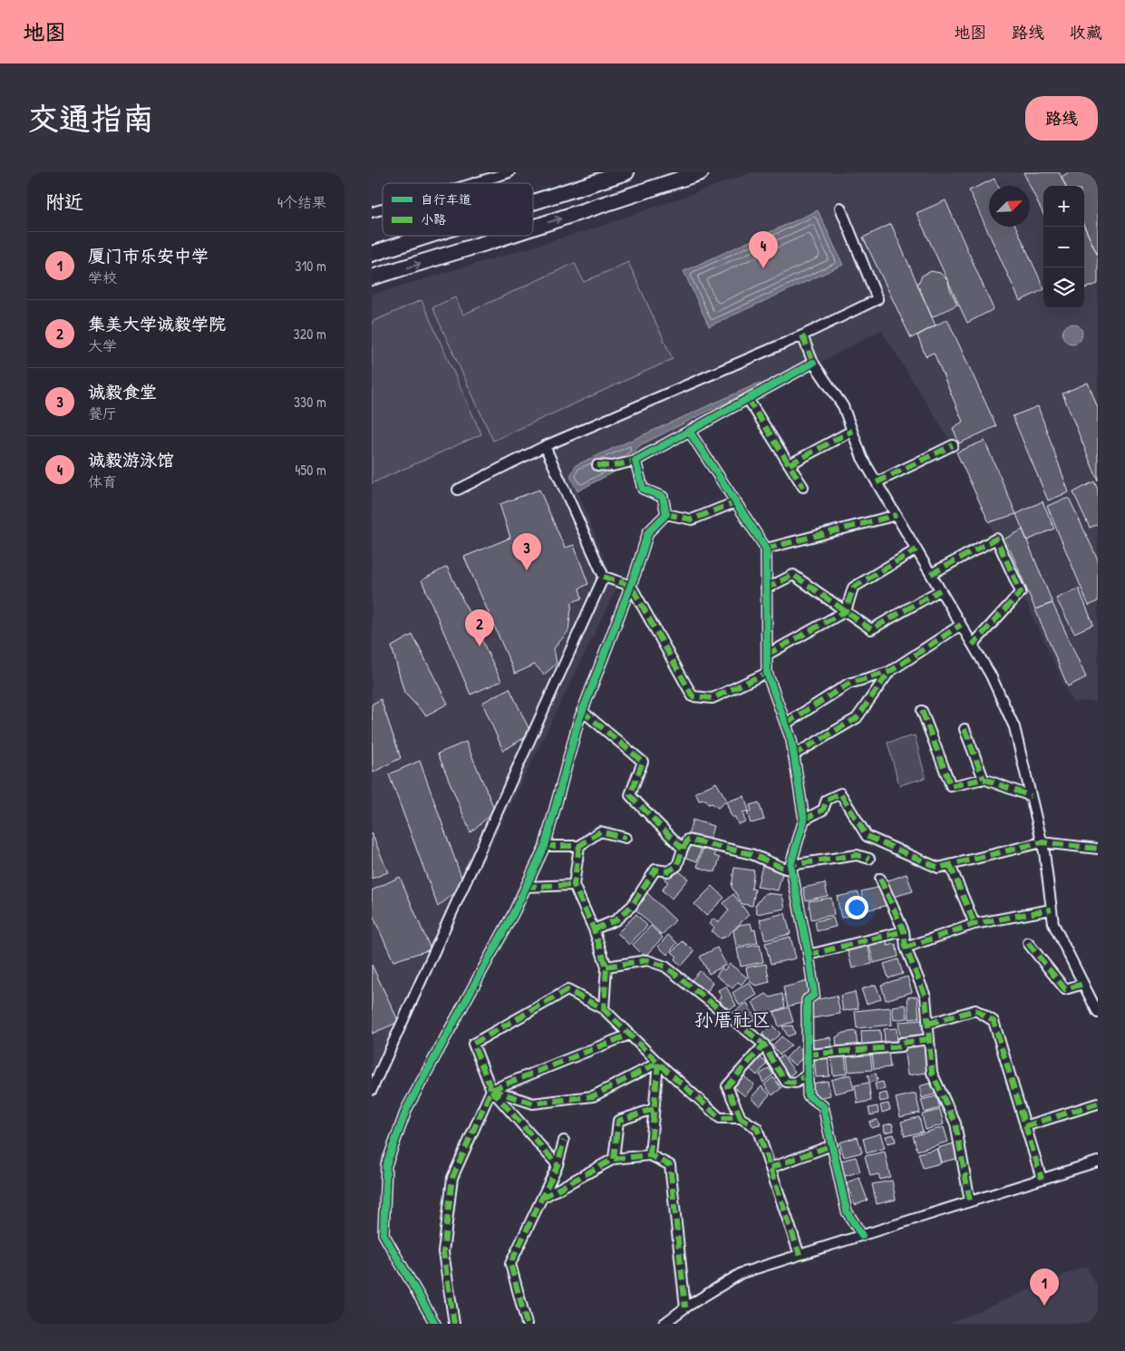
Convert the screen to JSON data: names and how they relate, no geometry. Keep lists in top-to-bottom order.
{
  "districts": ["孙厝社区"],
  "legend": ["自行车道", "小路"],
  "north": "top right",
  "page": {
    "header": "地图",
    "nav": ["地图", "路线", "收藏"],
    "buttons": "路线",
    "title": "交通指南",
    "heading": ["附近", "4个结果"],
    "map_buttons": ["+", "−"],
    "list": [
      {
        "mark": "1",
        "name": "厦门市乐安中学",
        "note": "学校",
        "value": "310 m"
      },
      {
        "mark": "2",
        "name": "集美大学诚毅学院",
        "note": "大学",
        "value": "320 m"
      },
      {
        "mark": "3",
        "name": "诚毅食堂",
        "note": "餐厅",
        "value": "330 m"
      },
      {
        "mark": "4",
        "name": "诚毅游泳馆",
        "note": "体育",
        "value": "450 m"
      }
    ],
    "pins": [
      "4",
      "3",
      "2",
      "1"
    ]
  }
}
